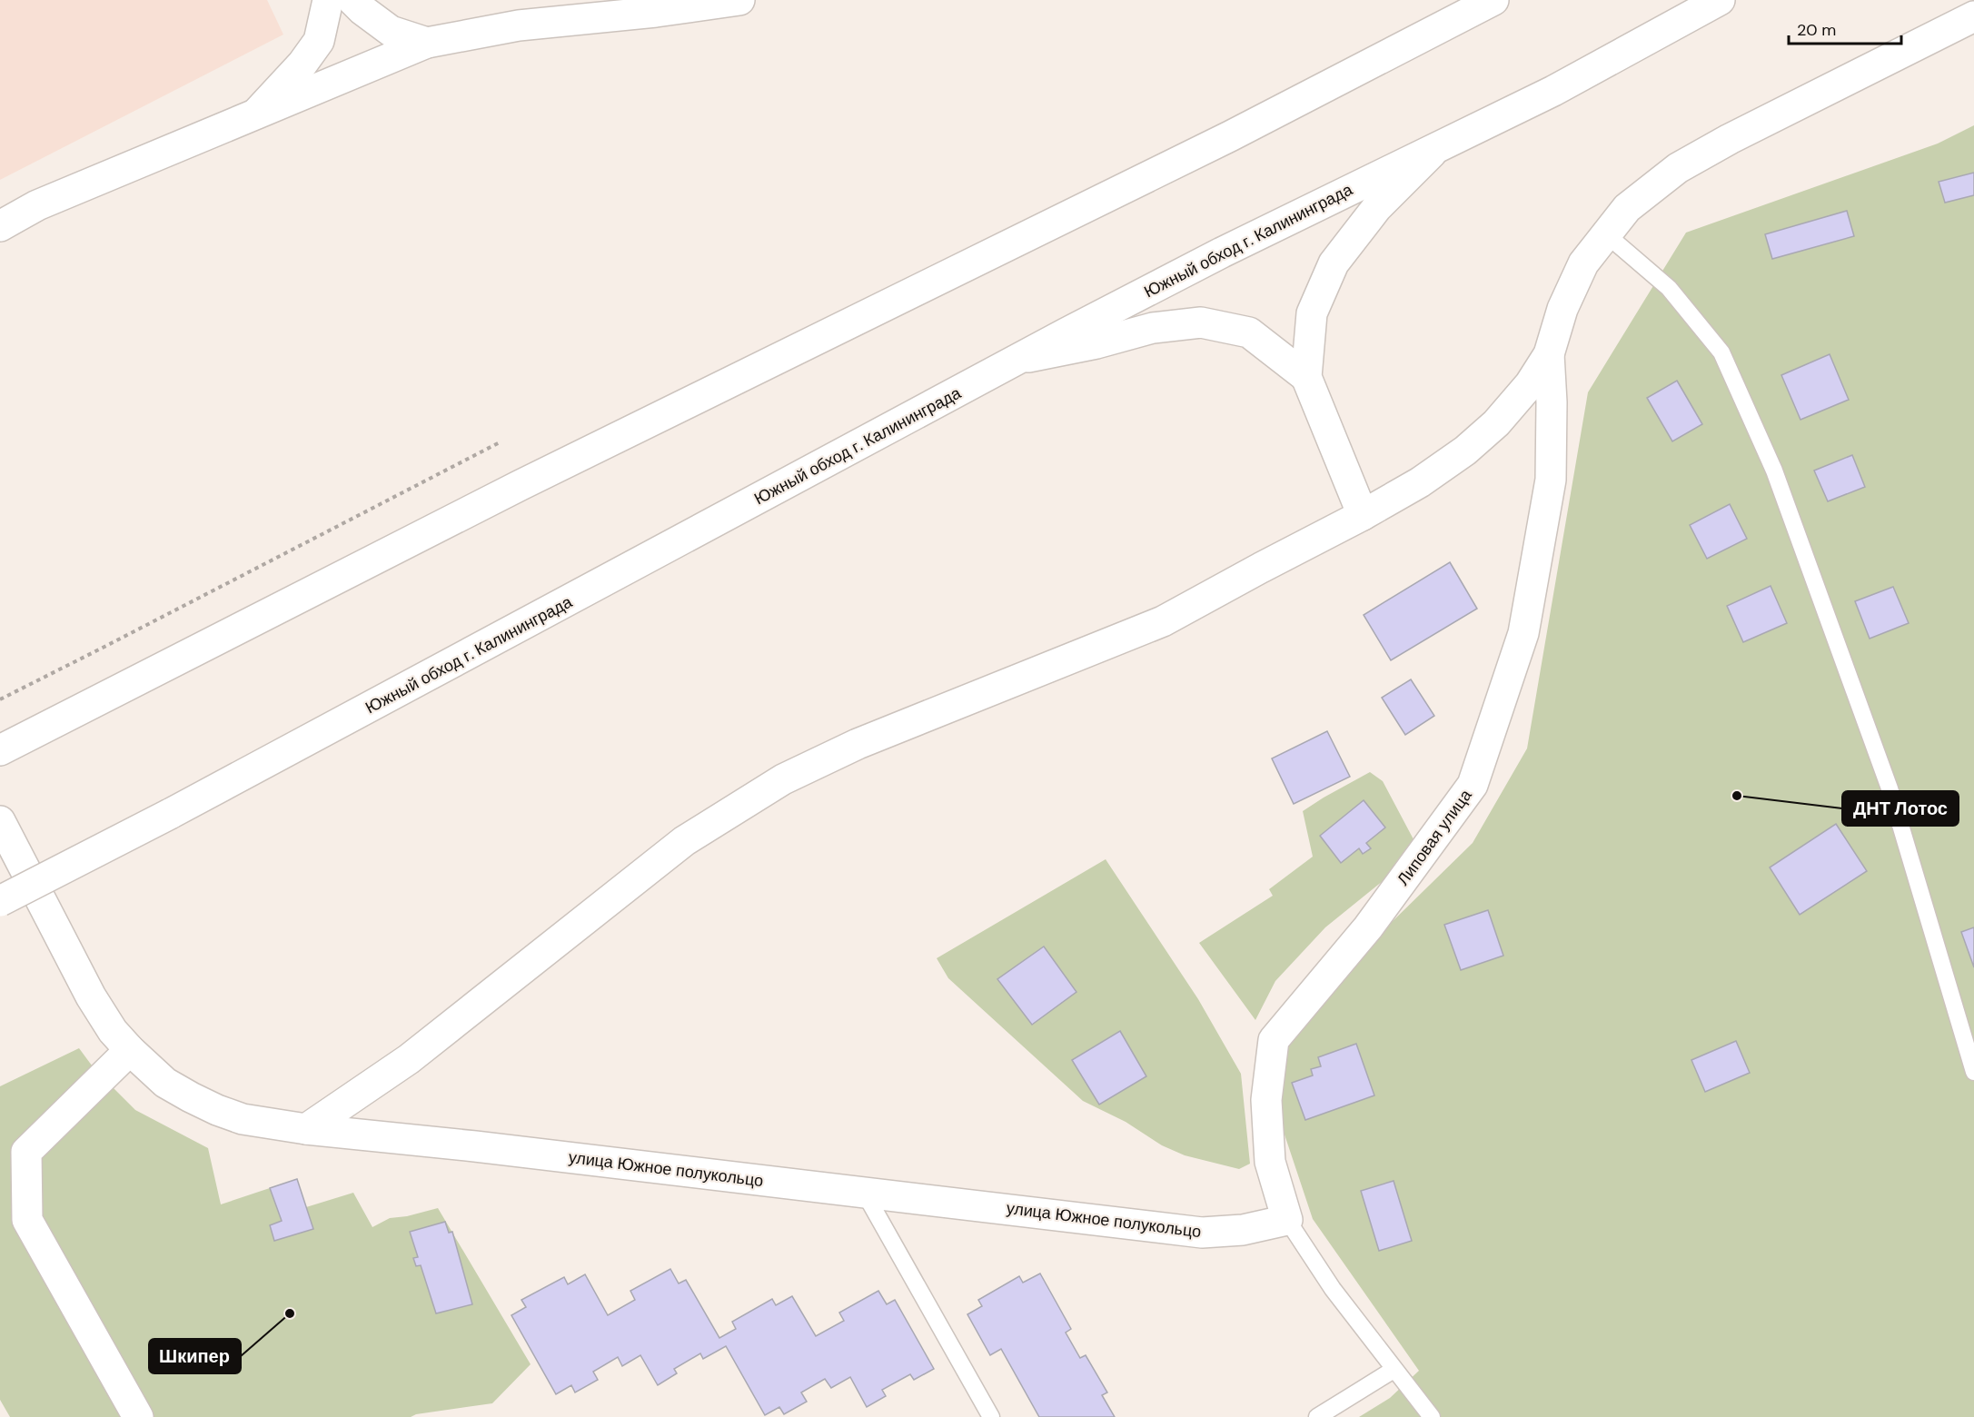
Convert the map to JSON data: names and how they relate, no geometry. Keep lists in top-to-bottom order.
{
  "streets": {
    "main road": ["Южный обход г. Калининграда", "Липовая улица", "улица Южное полукольцо"]
  },
  "crossings": [
    ["Липовая улица", "улица Южное полукольцо"]
  ],
  "places": ["ДНТ Лотос", "Шкипер"],
  "scale_bar": "20 m"
}
